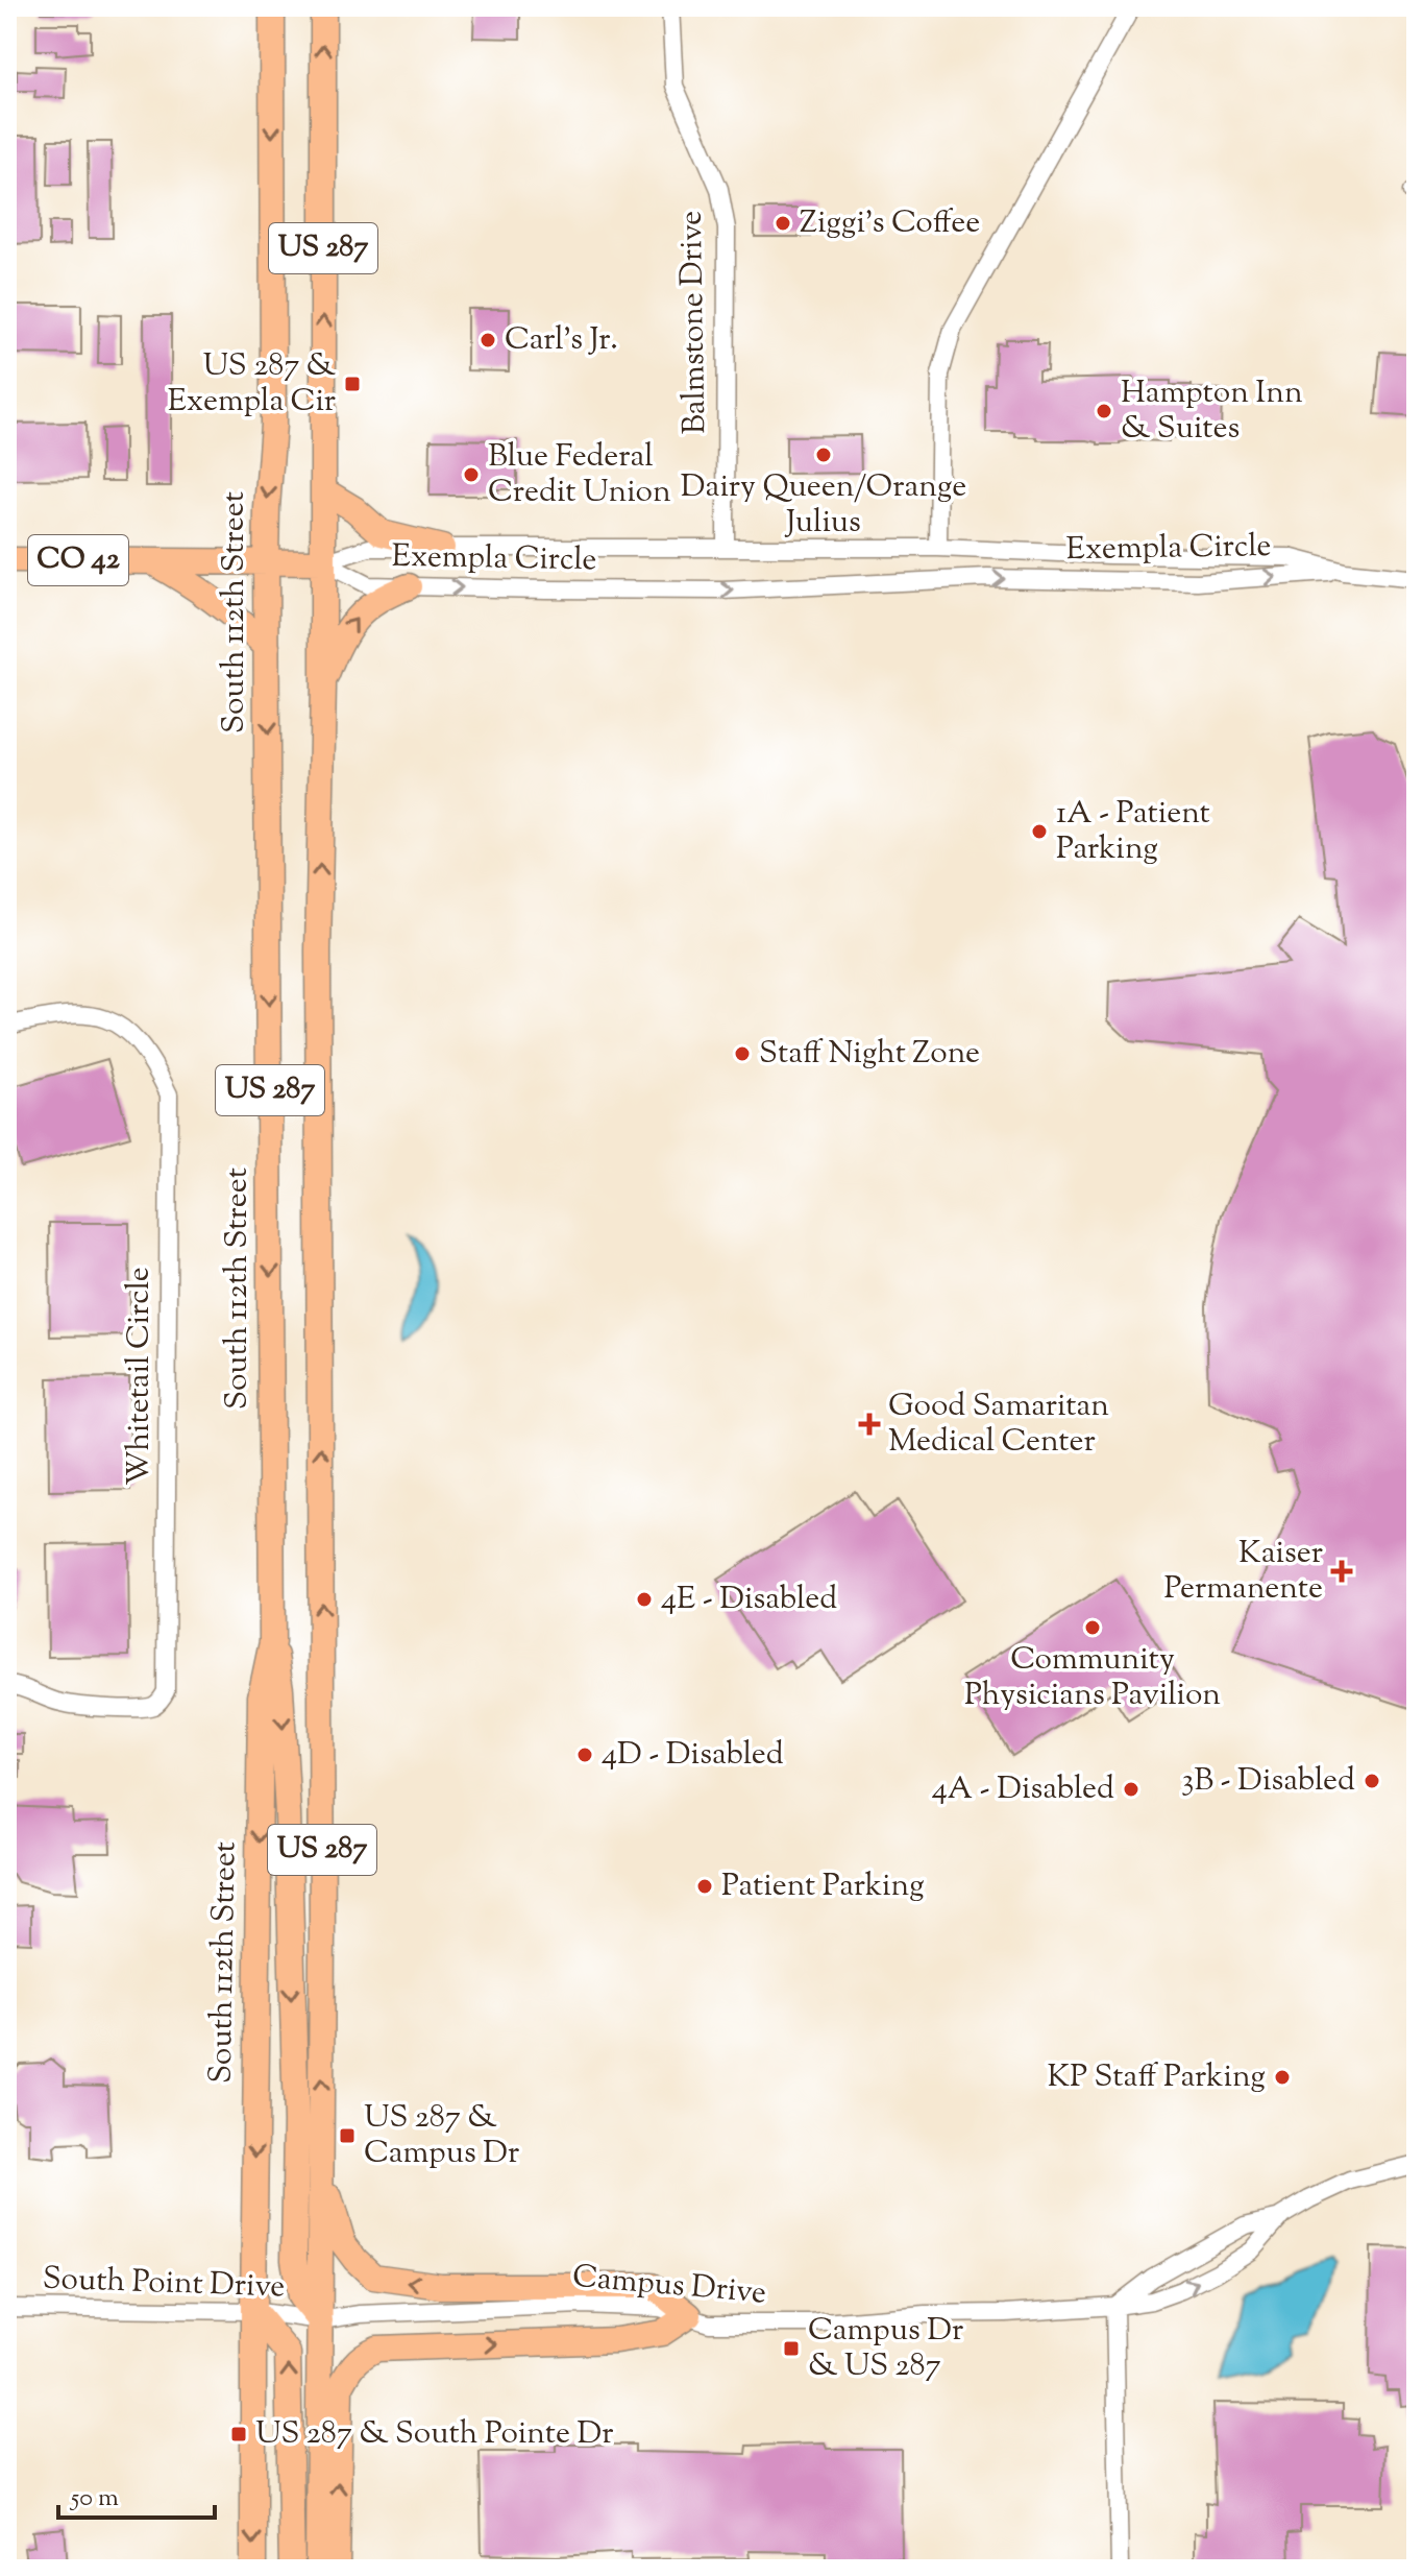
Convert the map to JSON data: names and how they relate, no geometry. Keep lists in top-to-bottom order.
{
  "streets": {
    "main road": ["US 287", "CO 42", "South 112th Street"],
    "street": [
      "Balmstone Drive",
      "Exempla Circle",
      "Whitetail Circle",
      "South Point Drive",
      "Campus Drive"
    ]
  },
  "crossings": [
    ["US 287", "Exempla Circle"],
    ["US 287", "CO 42"],
    ["US 287", "South Point Drive"],
    ["US 287", "Campus Drive"],
    ["Balmstone Drive", "Exempla Circle"],
    ["Exempla Circle", "CO 42"],
    ["CO 42", "South 112th Street"],
    ["South 112th Street", "South Point Drive"],
    ["South Point Drive", "Campus Drive"]
  ],
  "places": {
    "other": [
      "Ziggi's Coffee",
      "Carl's Jr.",
      "Hampton Inn & Suites",
      "Dairy Queen/Orange Julius",
      "Blue Federal Credit Union",
      "1A - Patient Parking",
      "Staff Night Zone",
      "4E - Disabled",
      "Community Physicians Pavilion",
      "4D - Disabled",
      "3B - Disabled",
      "4A - Disabled",
      "Patient Parking",
      "KP Staff Parking"
    ],
    "transit": [
      "US 287 & Exempla Cir",
      "US 287 & Campus Dr",
      "Campus Dr & US 287",
      "US 287 & South Pointe Dr"
    ],
    "health": ["Good Samaritan Medical Center", "Kaiser Permanente"]
  },
  "scale_bar": "50 m"
}
